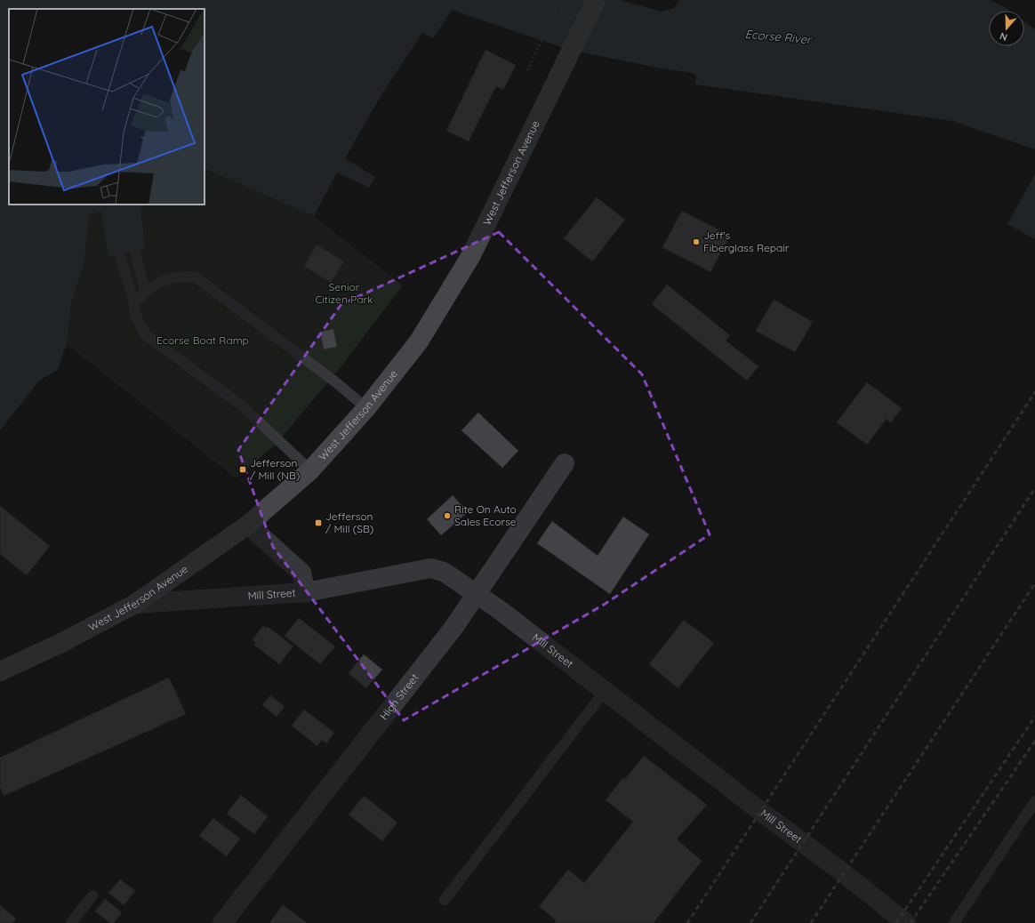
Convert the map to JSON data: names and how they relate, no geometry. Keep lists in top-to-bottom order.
{
  "streets": {
    "main road": ["West Jefferson Avenue"],
    "street": ["Mill Street", "High Street"]
  },
  "crossings": [
    ["West Jefferson Avenue", "Mill Street"],
    ["Mill Street", "High Street"]
  ],
  "water": ["Ecorse River"],
  "parks": ["Senior Citizen Park", "Ecorse Boat Ramp"],
  "places": {
    "other": ["Jeff's Fiberglass Repair", "Rite On Auto Sales Ecorse"],
    "transit": ["Jefferson / Mill (NB)", "Jefferson / Mill (SB)"]
  },
  "north": "bottom"
}
